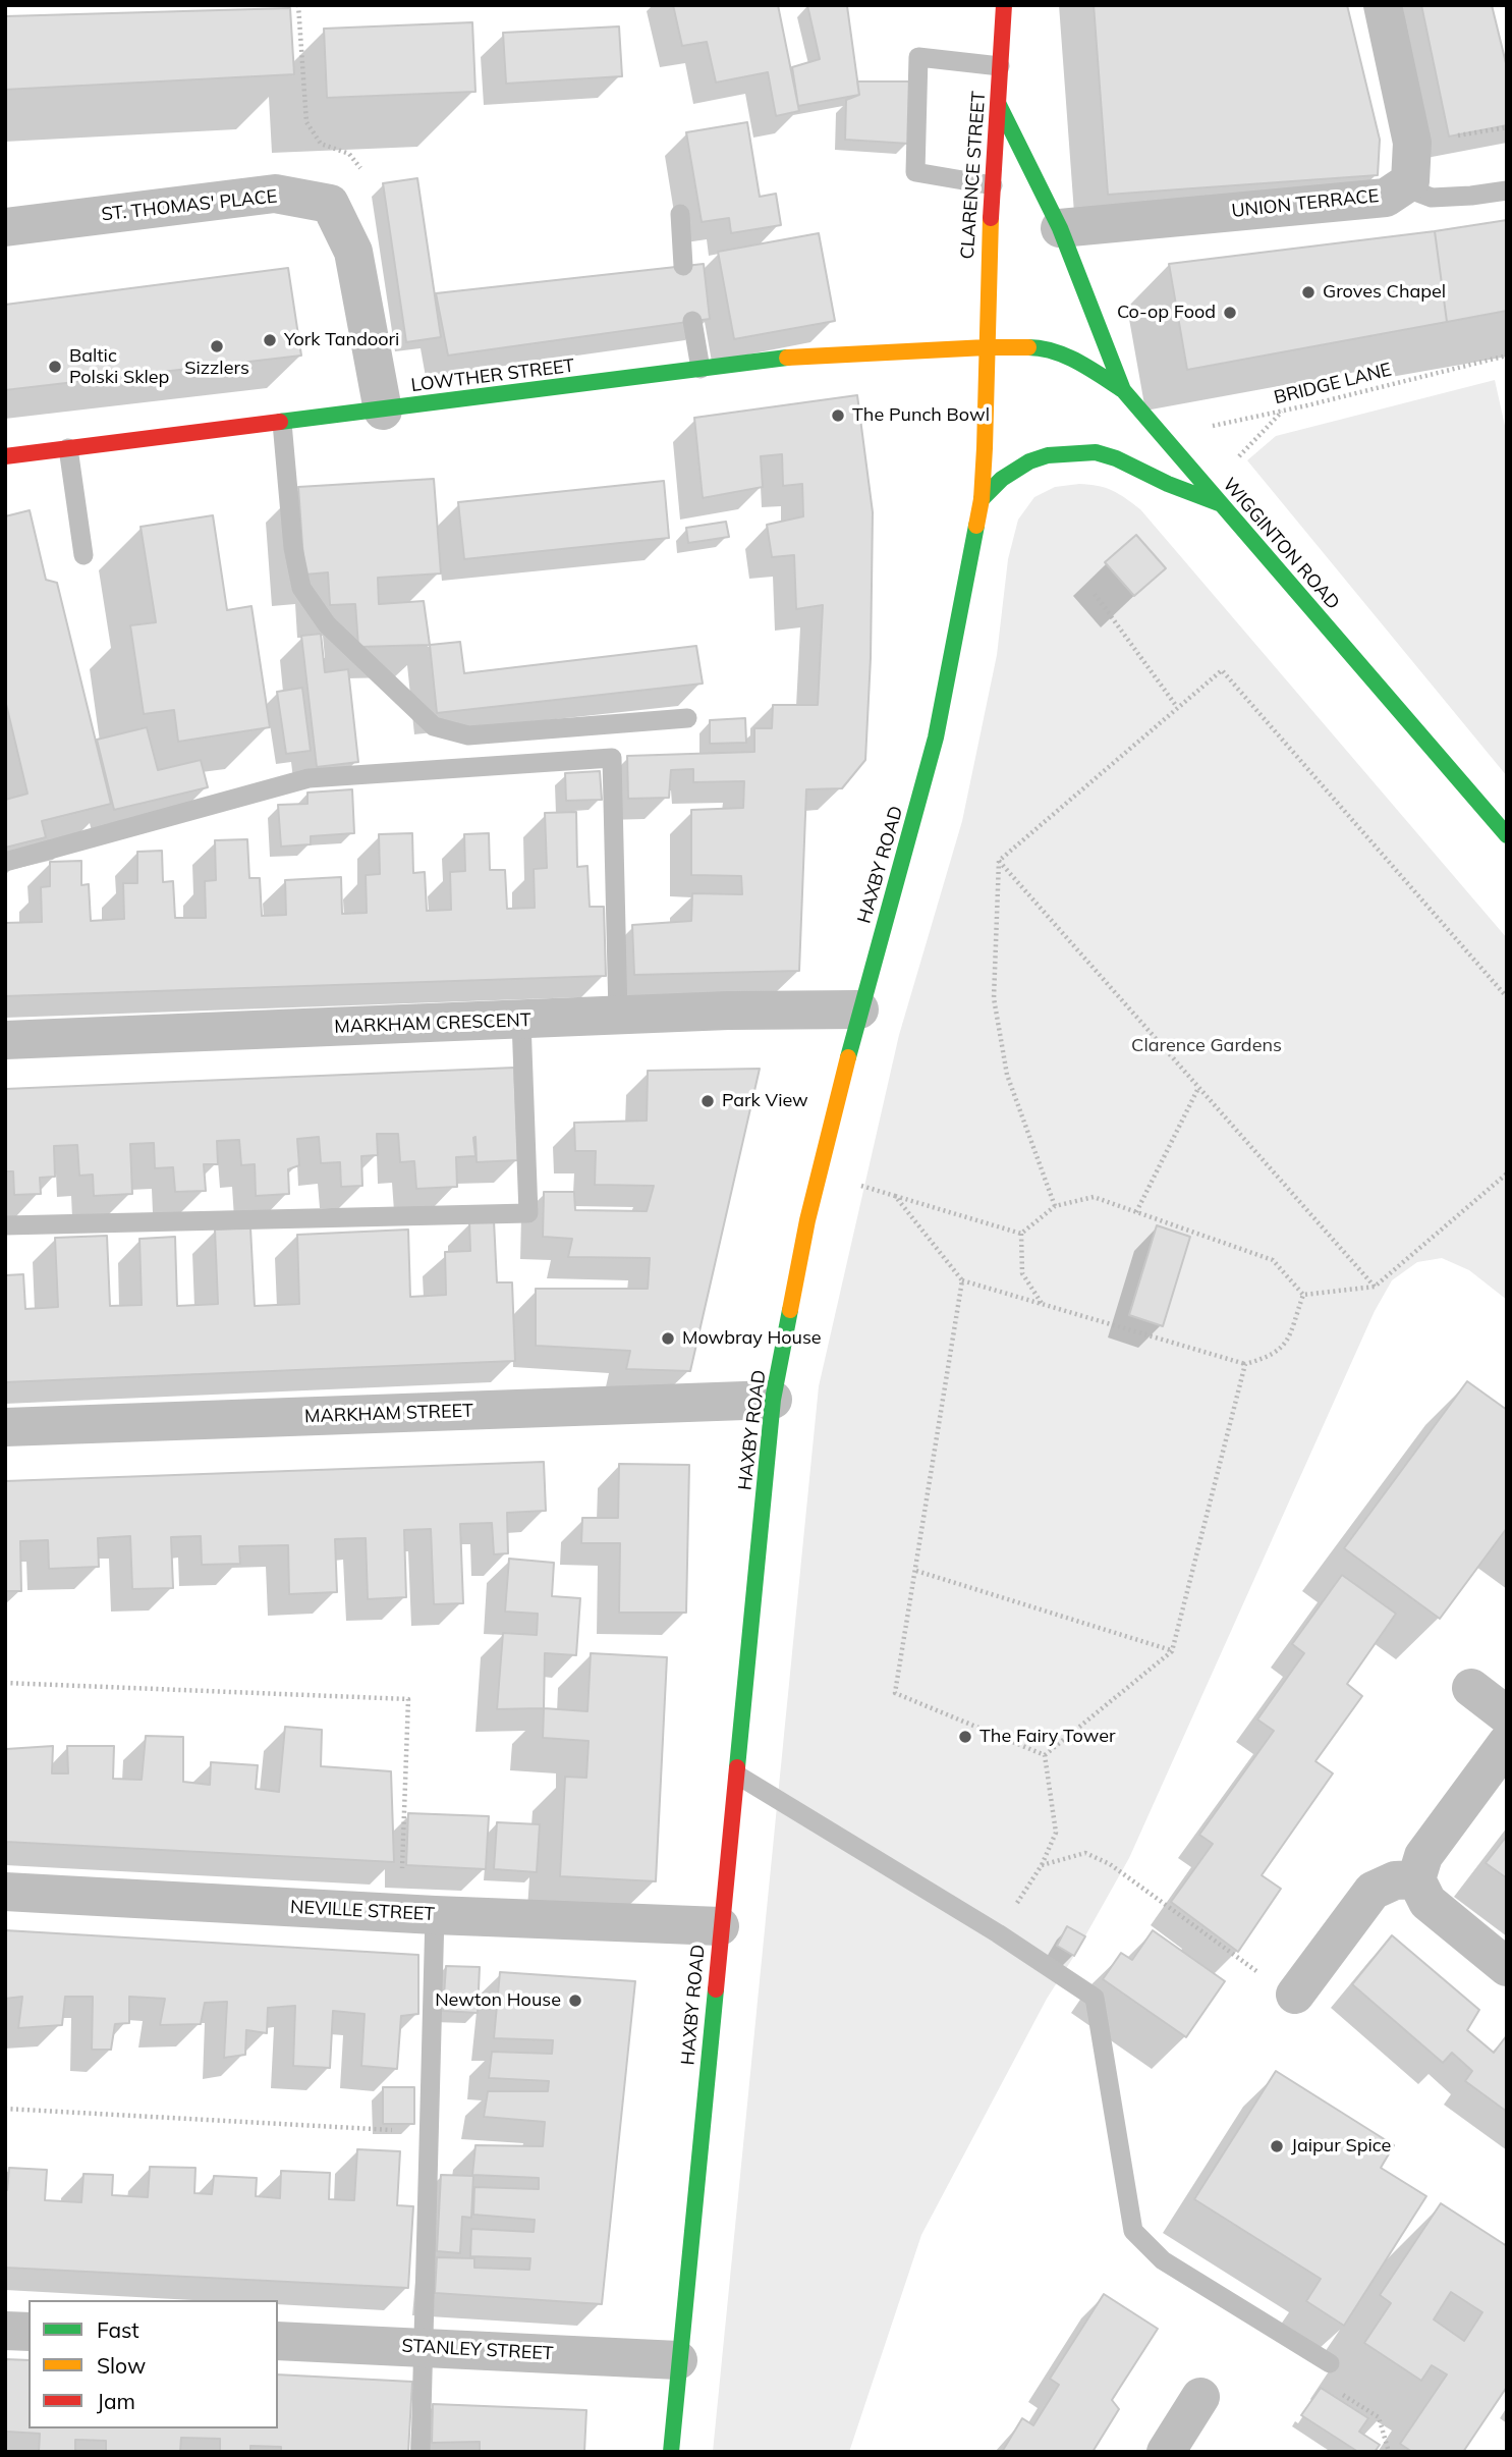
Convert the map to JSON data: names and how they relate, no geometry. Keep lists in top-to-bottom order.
{
  "streets": {
    "street": [
      "CLARENCE STREET",
      "UNION TERRACE",
      "ST. THOMAS' PLACE",
      "LOWTHER STREET",
      "WIGGINTON ROAD",
      "HAXBY ROAD",
      "MARKHAM CRESCENT",
      "MARKHAM STREET",
      "NEVILLE STREET",
      "STANLEY STREET"
    ],
    "path": ["BRIDGE LANE"]
  },
  "crossings": [
    ["CLARENCE STREET", "LOWTHER STREET"],
    ["CLARENCE STREET", "WIGGINTON ROAD"],
    ["CLARENCE STREET", "HAXBY ROAD"],
    ["ST. THOMAS' PLACE", "LOWTHER STREET"],
    ["LOWTHER STREET", "WIGGINTON ROAD"],
    ["LOWTHER STREET", "HAXBY ROAD"],
    ["BRIDGE LANE", "WIGGINTON ROAD"],
    ["WIGGINTON ROAD", "HAXBY ROAD"],
    ["HAXBY ROAD", "MARKHAM CRESCENT"],
    ["HAXBY ROAD", "MARKHAM STREET"],
    ["HAXBY ROAD", "NEVILLE STREET"],
    ["HAXBY ROAD", "STANLEY STREET"]
  ],
  "parks": ["Clarence Gardens"],
  "places": [
    "Groves Chapel",
    "Co-op Food",
    "York Tandoori",
    "Sizzlers",
    "Baltic Polski Sklep",
    "The Punch Bowl",
    "Park View",
    "Mowbray House",
    "The Fairy Tower",
    "Newton House",
    "Jaipur Spice"
  ],
  "legend": ["Fast", "Slow", "Jam"]
}
